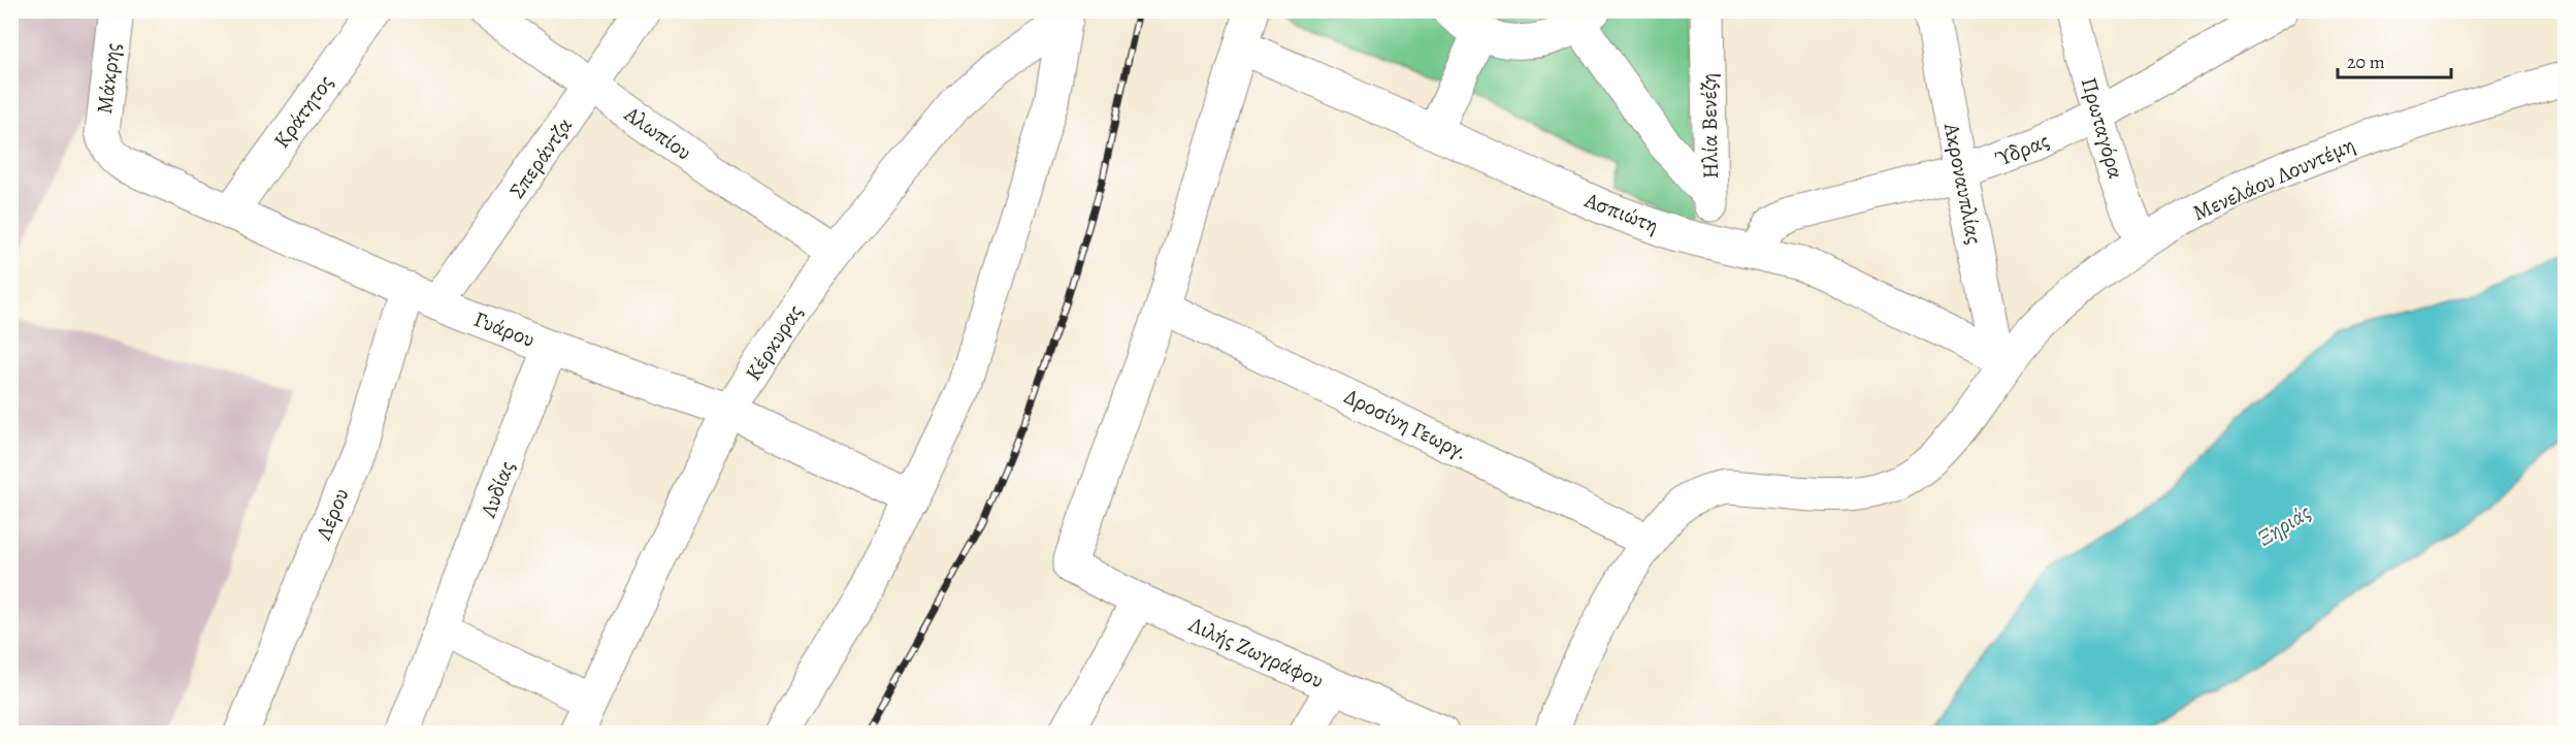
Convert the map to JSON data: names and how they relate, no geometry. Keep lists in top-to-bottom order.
{
  "streets": {
    "street": [
      "Μάκρης",
      "Κράτητος",
      "Ηλία Βενέζη",
      "Πρωταγόρα",
      "Αλωπίου",
      "Ύδρας",
      "Σπεράντζα",
      "Μενελάου Λουντέμη",
      "Ακροναυπλίας",
      "Ασπιώτη",
      "Γυάρου",
      "Κέρκυρας",
      "Δροσίνη Γεωργ.",
      "Λυδίας",
      "Λέρου",
      "Λιλής Ζωγράφου"
    ]
  },
  "crossings": [
    ["Μάκρης", "Γυάρου"],
    ["Κράτητος", "Γυάρου"],
    ["Ηλία Βενέζη", "Ασπιώτη"],
    ["Πρωταγόρα", "Ύδρας"],
    ["Πρωταγόρα", "Μενελάου Λουντέμη"],
    ["Αλωπίου", "Σπεράντζα"],
    ["Αλωπίου", "Κέρκυρας"],
    ["Ύδρας", "Ακροναυπλίας"],
    ["Ύδρας", "Ασπιώτη"],
    ["Σπεράντζα", "Γυάρου"],
    ["Σπεράντζα", "Λέρου"],
    ["Μενελάου Λουντέμη", "Ακροναυπλίας"],
    ["Μενελάου Λουντέμη", "Ασπιώτη"],
    ["Μενελάου Λουντέμη", "Δροσίνη Γεωργ."],
    ["Ακροναυπλίας", "Ασπιώτη"],
    ["Γυάρου", "Κέρκυρας"],
    ["Γυάρου", "Λυδίας"],
    ["Γυάρου", "Λέρου"],
    ["Δροσίνη Γεωργ.", "Λιλής Ζωγράφου"]
  ],
  "water": ["Ξηριάς"],
  "scale_bar": "20 m"
}
